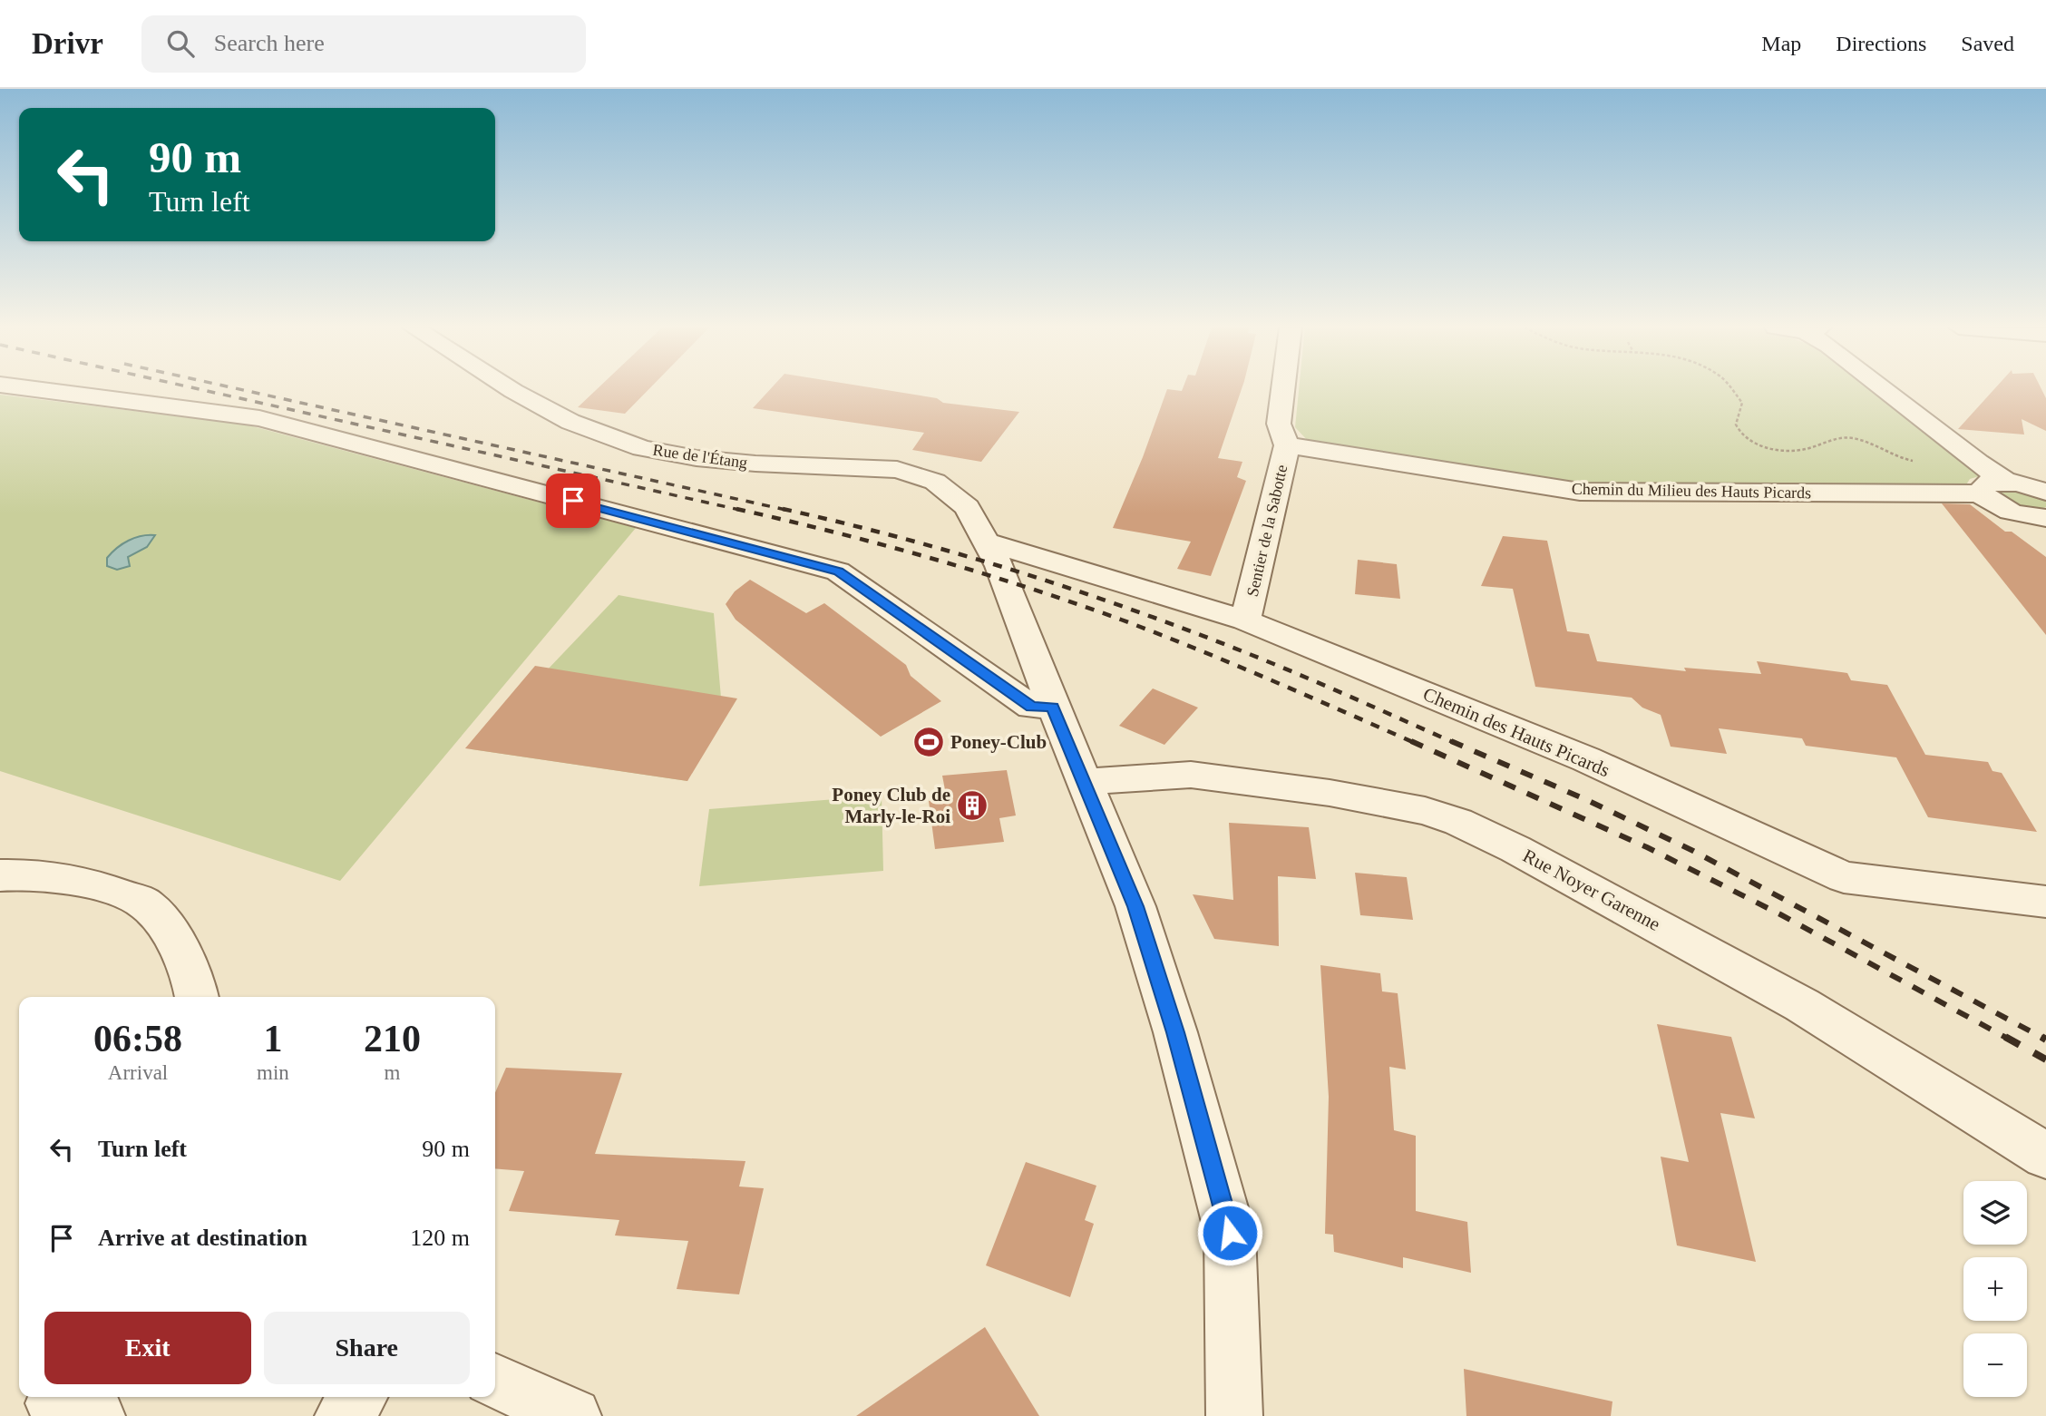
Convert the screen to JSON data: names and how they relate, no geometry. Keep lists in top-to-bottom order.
{
  "streets": {
    "street": [
      "Rue de l'Étang",
      "Chemin du Milieu des Hauts Picards",
      "Sentier de la Sabotte",
      "Chemin des Hauts Picards",
      "Rue Noyer Garenne"
    ]
  },
  "crossings": [
    ["Rue de l'Étang", "Chemin des Hauts Picards"],
    ["Rue de l'Étang", "Rue Noyer Garenne"],
    ["Chemin du Milieu des Hauts Picards", "Sentier de la Sabotte"],
    ["Sentier de la Sabotte", "Chemin des Hauts Picards"]
  ],
  "places": {
    "sports": ["Poney-Club"],
    "building": ["Poney Club de Marly-le-Roi"]
  },
  "page": {
    "header": "Drivr",
    "search": "Search here",
    "nav": ["Map", "Directions", "Saved"],
    "turn": ["90 m", "Turn left"],
    "eta": [
      "06:58",
      "Arrival",
      "1",
      "min",
      "210",
      "m"
    ],
    "list": [
      {
        "name": "Turn left",
        "value": "90 m"
      },
      {
        "name": "Arrive at destination",
        "value": "120 m"
      }
    ],
    "map_buttons": ["+", "−"],
    "buttons": ["Exit", "Share"]
  }
}
